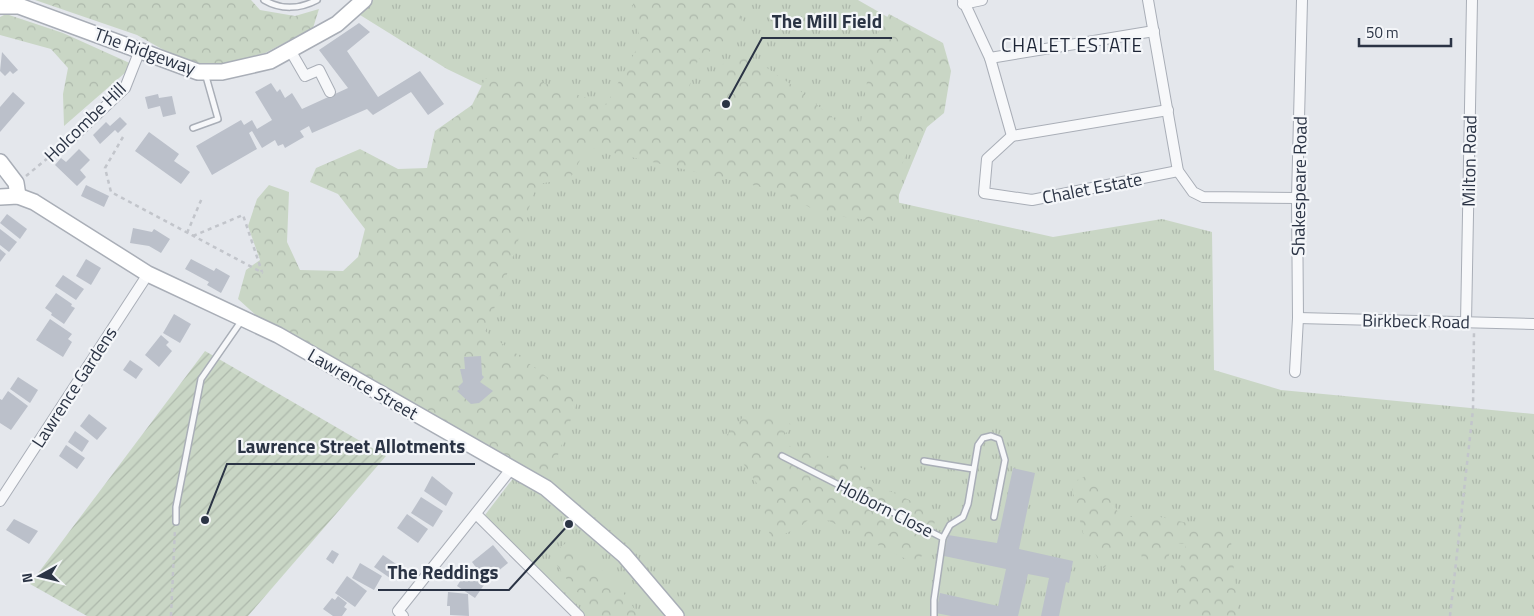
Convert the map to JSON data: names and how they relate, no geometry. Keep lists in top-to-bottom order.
{
  "streets": {
    "street": [
      "The Ridgeway",
      "Holcombe Hill",
      "Milton Road",
      "Shakespeare Road",
      "Chalet Estate",
      "Birkbeck Road",
      "Lawrence Street",
      "Lawrence Gardens"
    ],
    "lane": ["Holborn Close"]
  },
  "crossings": [
    ["The Ridgeway", "Holcombe Hill"],
    ["Holcombe Hill", "Lawrence Street"],
    ["Milton Road", "Birkbeck Road"],
    ["Shakespeare Road", "Birkbeck Road"],
    ["Lawrence Street", "Lawrence Gardens"]
  ],
  "districts": ["CHALET ESTATE"],
  "places": ["The Mill Field", "Lawrence Street Allotments", "The Reddings"],
  "scale_bar": "50 m",
  "north": "left"
}
